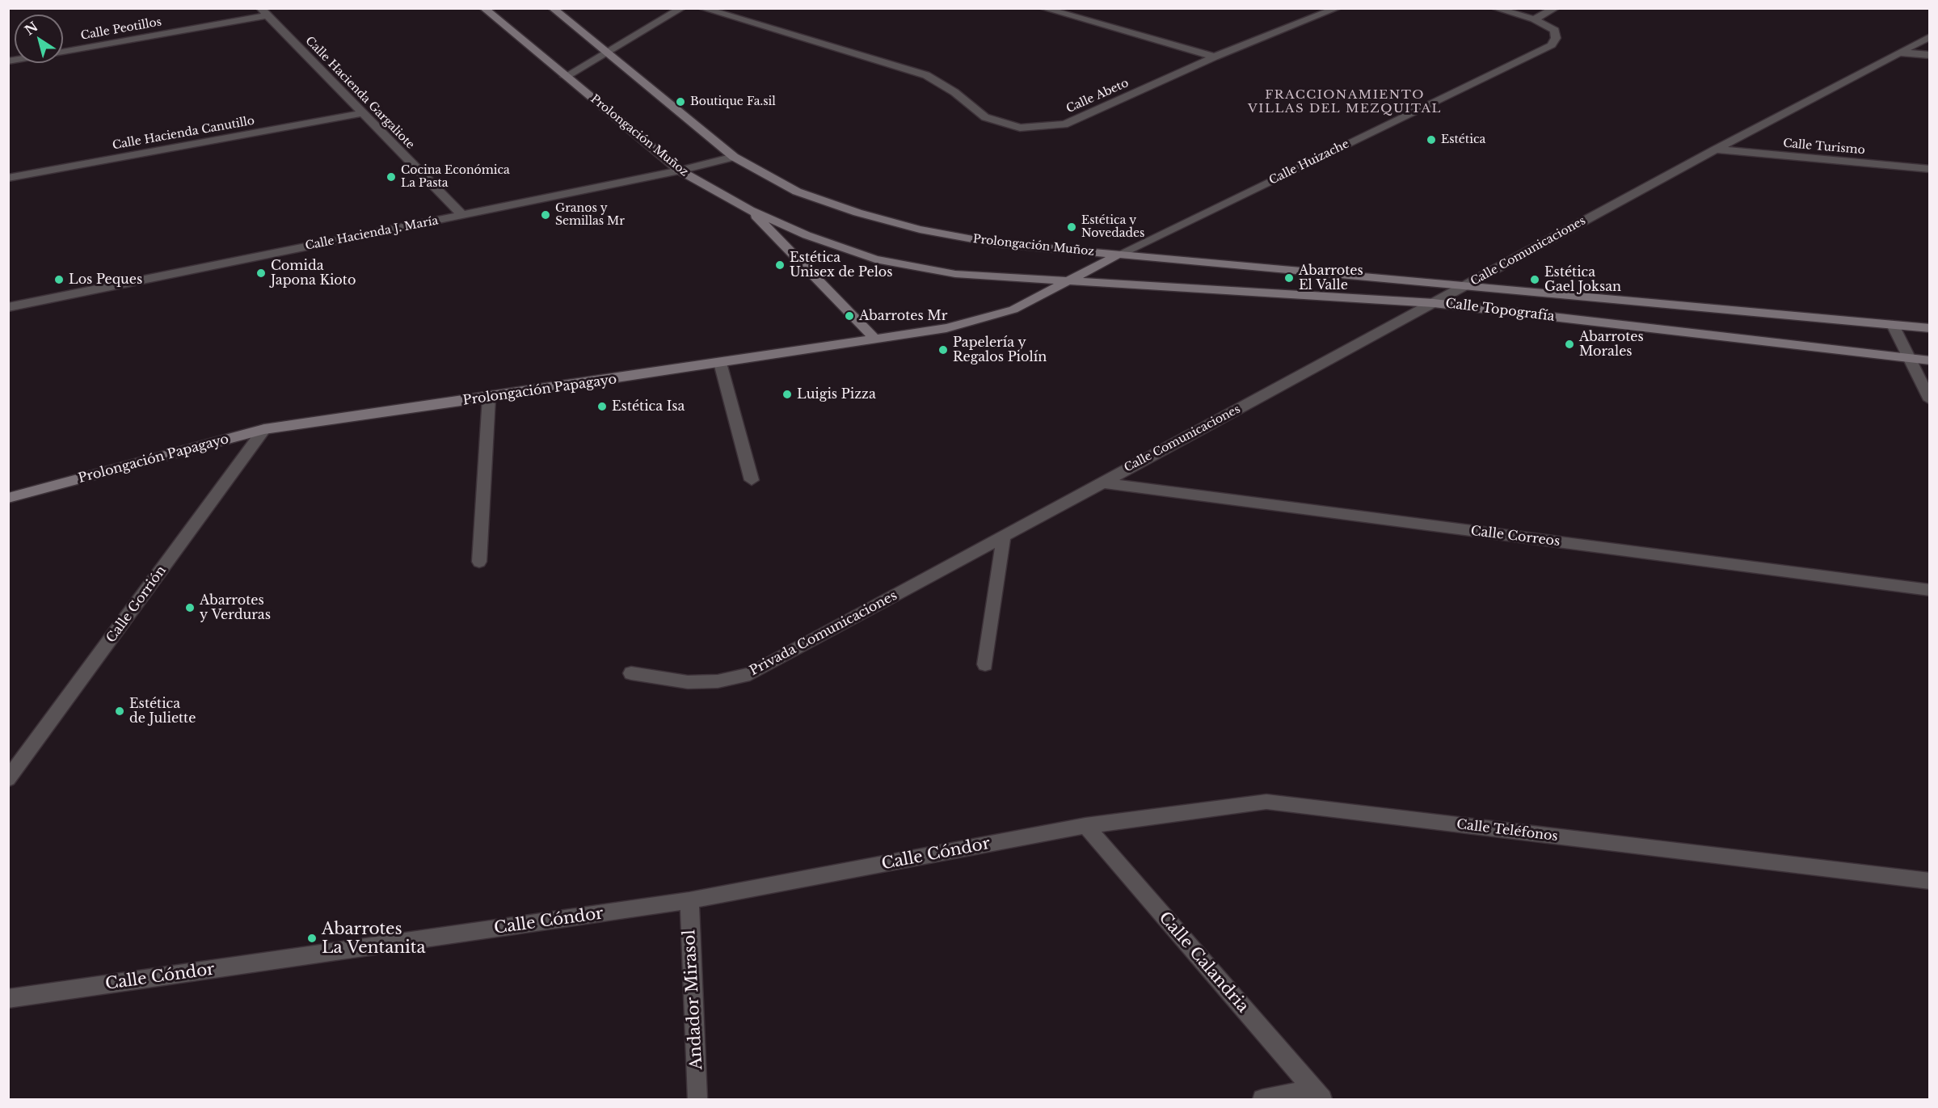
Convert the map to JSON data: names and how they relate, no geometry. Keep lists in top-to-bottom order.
{
  "streets": {
    "street": [
      "Calle Peotillos",
      "Calle Hacienda Gargaliote",
      "Calle Abeto",
      "Calle Hacienda Canutillo",
      "Prolongación Muñoz",
      "Calle Turismo",
      "Calle Huizache",
      "Calle Hacienda J. María",
      "Calle Comunicaciones",
      "Calle Topografía",
      "Prolongación Papagayo",
      "Calle Correos",
      "Calle Gorrión",
      "Privada Comunicaciones",
      "Calle Teléfonos",
      "Calle Cóndor",
      "Calle Calandria",
      "Andador Mirasol"
    ]
  },
  "crossings": [
    ["Calle Peotillos", "Calle Hacienda Gargaliote"],
    ["Calle Hacienda Gargaliote", "Calle Hacienda Canutillo"],
    ["Calle Hacienda Gargaliote", "Calle Hacienda J. María"],
    ["Prolongación Muñoz", "Calle Huizache"],
    ["Prolongación Muñoz", "Calle Hacienda J. María"],
    ["Prolongación Muñoz", "Calle Topografía"],
    ["Prolongación Muñoz", "Prolongación Papagayo"],
    ["Calle Turismo", "Calle Comunicaciones"],
    ["Calle Huizache", "Calle Topografía"],
    ["Calle Huizache", "Prolongación Papagayo"],
    ["Calle Comunicaciones", "Calle Topografía"],
    ["Calle Comunicaciones", "Calle Correos"],
    ["Calle Comunicaciones", "Privada Comunicaciones"],
    ["Calle Topografía", "Prolongación Papagayo"],
    ["Prolongación Papagayo", "Calle Gorrión"],
    ["Calle Correos", "Privada Comunicaciones"],
    ["Calle Teléfonos", "Calle Cóndor"],
    ["Calle Teléfonos", "Calle Calandria"],
    ["Calle Cóndor", "Calle Calandria"],
    ["Calle Cóndor", "Andador Mirasol"]
  ],
  "districts": ["FRACCIONAMIENTO VILLAS DEL MEZQUITAL"],
  "places": [
    "Boutique Fa.sil",
    "Estética",
    "Cocina Económica La Pasta",
    "Granos y Semillas Mr",
    "Estética y Novedades",
    "Estética Unisex de Pelos",
    "Comida Japona Kioto",
    "Abarrotes El Valle",
    "Los Peques",
    "Estética Gael Joksan",
    "Abarrotes Mr",
    "Abarrotes Morales",
    "Papelería y Regalos Piolín",
    "Luigis Pizza",
    "Estética Isa",
    "Abarrotes y Verduras",
    "Estética de Juliette",
    "Abarrotes La Ventanita"
  ],
  "north": "top left"
}
